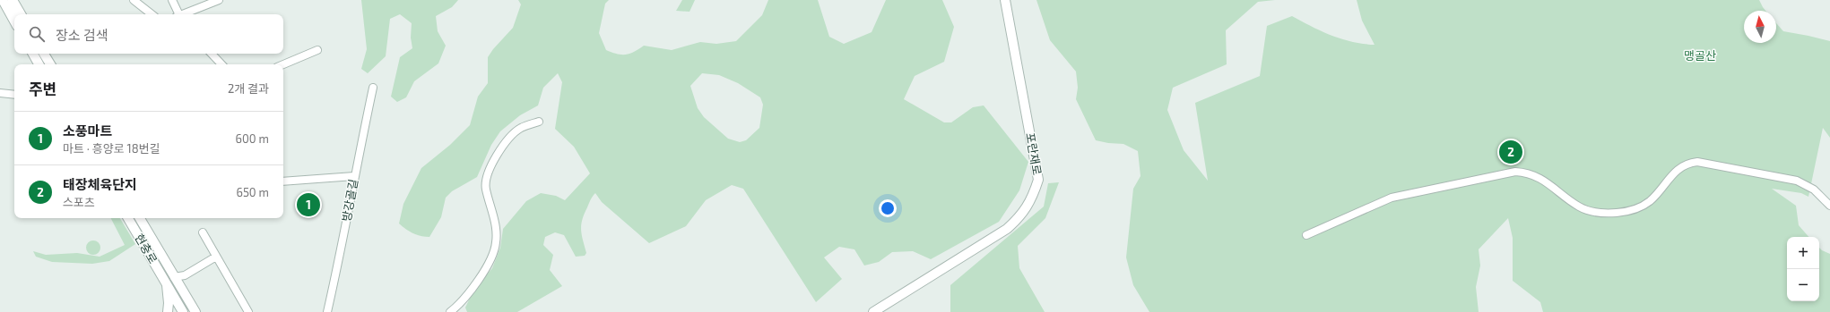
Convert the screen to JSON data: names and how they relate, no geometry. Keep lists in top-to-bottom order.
{
  "streets": {
    "street": ["포란재로", "방강골길", "현충로"]
  },
  "parks": ["맹골산"],
  "north": "top",
  "page": {
    "search": "장소 검색",
    "heading": ["주변", "2개 결과"],
    "list": [
      {
        "mark": "1",
        "name": "소풍마트",
        "note": "마트 · 흥양로 18번길",
        "value": "600 m"
      },
      {
        "mark": "2",
        "name": "태장체육단지",
        "note": "스포츠",
        "value": "650 m"
      }
    ],
    "pins": ["2", "1"],
    "map_buttons": ["+", "−"]
  }
}
